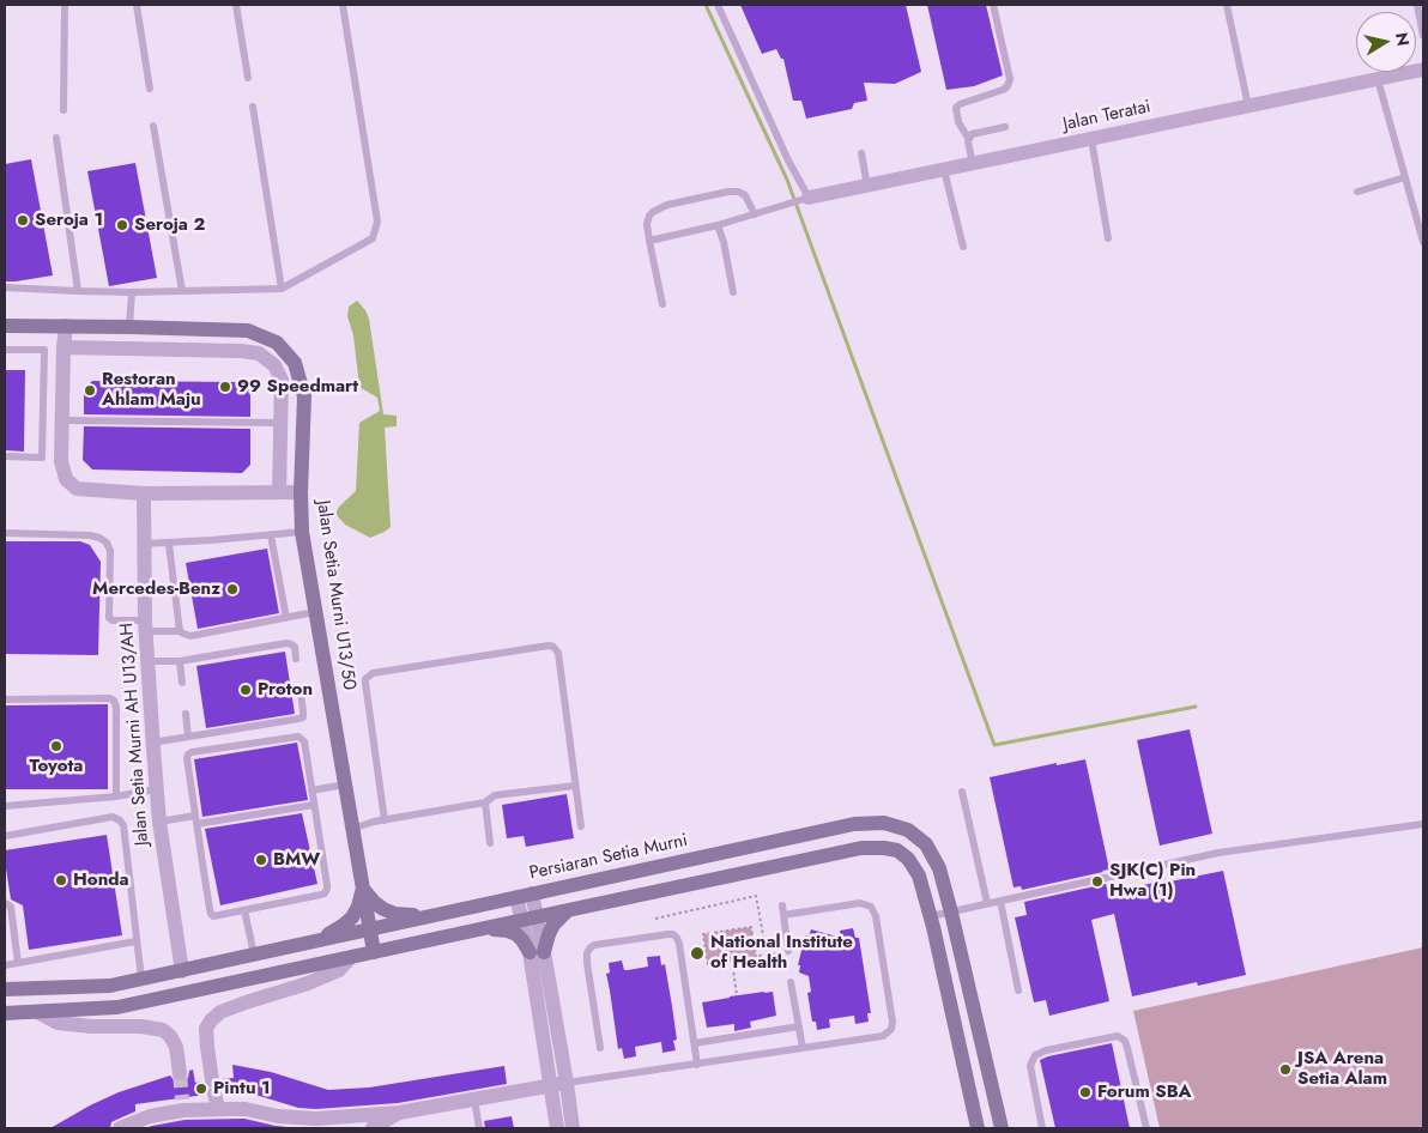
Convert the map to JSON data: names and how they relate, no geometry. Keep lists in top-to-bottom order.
{
  "streets": {
    "street": [
      "Jalan Teratai",
      "Jalan Setia Murni U13/50",
      "Jalan Setia Murni AH U13/AH",
      "Persiaran Setia Murni"
    ]
  },
  "crossings": [
    ["Jalan Setia Murni U13/50", "Persiaran Setia Murni"],
    ["Jalan Setia Murni AH U13/AH", "Persiaran Setia Murni"]
  ],
  "places": [
    "Seroja 1",
    "Seroja 2",
    "99 Speedmart",
    "Restoran Ahlam Maju",
    "Mercedes-Benz",
    "Proton",
    "Toyota",
    "BMW",
    "Honda",
    "SJK(C) Pin Hwa (1)",
    "National Institute of Health",
    "JSA Arena Setia Alam",
    "Pintu 1",
    "Forum SBA"
  ],
  "north": "right"
}
